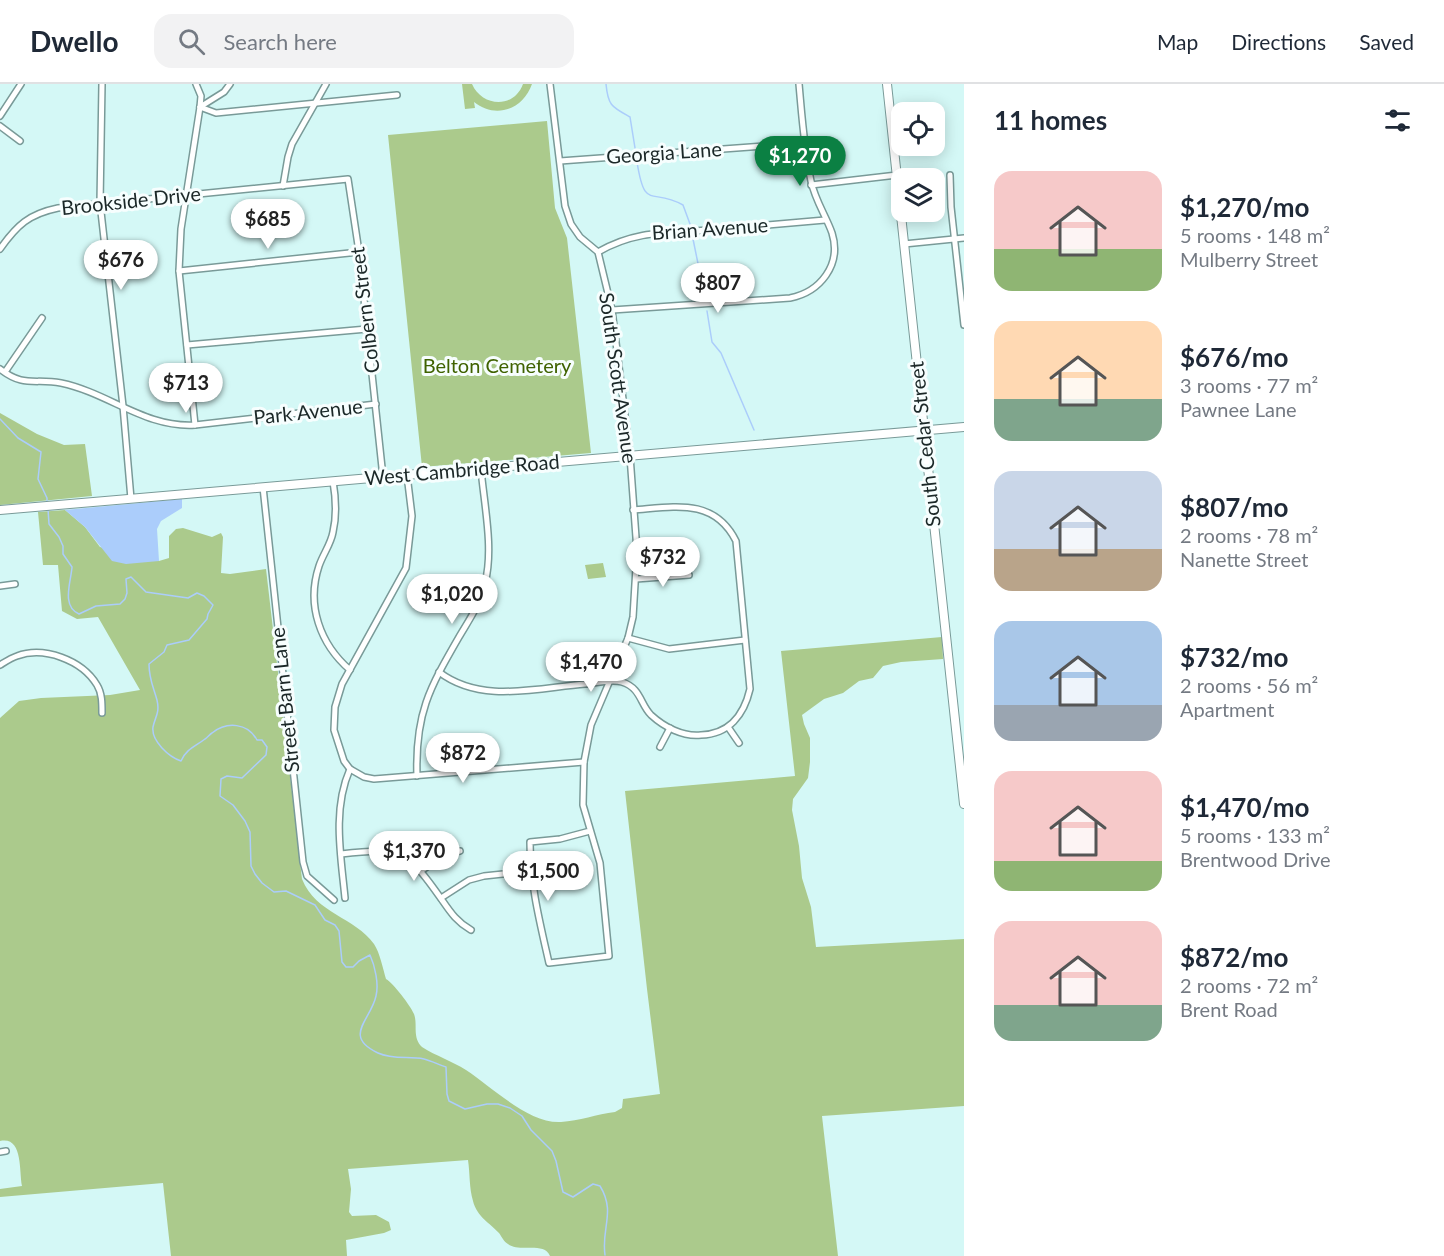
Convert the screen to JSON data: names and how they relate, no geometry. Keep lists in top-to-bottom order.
{
  "streets": {
    "street": [
      "Georgia Lane",
      "Brookside Drive",
      "Brian Avenue",
      "Colbern Street",
      "South Scott Avenue",
      "Park Avenue",
      "South Cedar Street",
      "West Cambridge Road",
      "Street Barn Lane"
    ]
  },
  "crossings": [
    ["Brookside Drive", "Colbern Street"],
    ["Brian Avenue", "South Scott Avenue"],
    ["Colbern Street", "Park Avenue"],
    ["Colbern Street", "West Cambridge Road"],
    ["South Scott Avenue", "West Cambridge Road"],
    ["South Cedar Street", "West Cambridge Road"],
    ["West Cambridge Road", "Street Barn Lane"]
  ],
  "parks": ["Belton Cemetery"],
  "page": {
    "header": "Dwello",
    "search": "Search here",
    "nav": ["Map", "Directions", "Saved"],
    "heading": "11 homes",
    "price": [
      "$1,270",
      "$685",
      "$676",
      "$807",
      "$713",
      "$732",
      "$1,020",
      "$1,470",
      "$872",
      "$1,370",
      "$1,500"
    ],
    "list": [
      {
        "name": "$1,270/mo",
        "note": "5 rooms · 148 m² · Mulberry Street"
      },
      {
        "name": "$676/mo",
        "note": "3 rooms · 77 m² · Pawnee Lane"
      },
      {
        "name": "$807/mo",
        "note": "2 rooms · 78 m² · Nanette Street"
      },
      {
        "name": "$732/mo",
        "note": "2 rooms · 56 m² · Apartment"
      },
      {
        "name": "$1,470/mo",
        "note": "5 rooms · 133 m² · Brentwood Drive"
      },
      {
        "name": "$872/mo",
        "note": "2 rooms · 72 m² · Brent Road"
      }
    ]
  }
}
